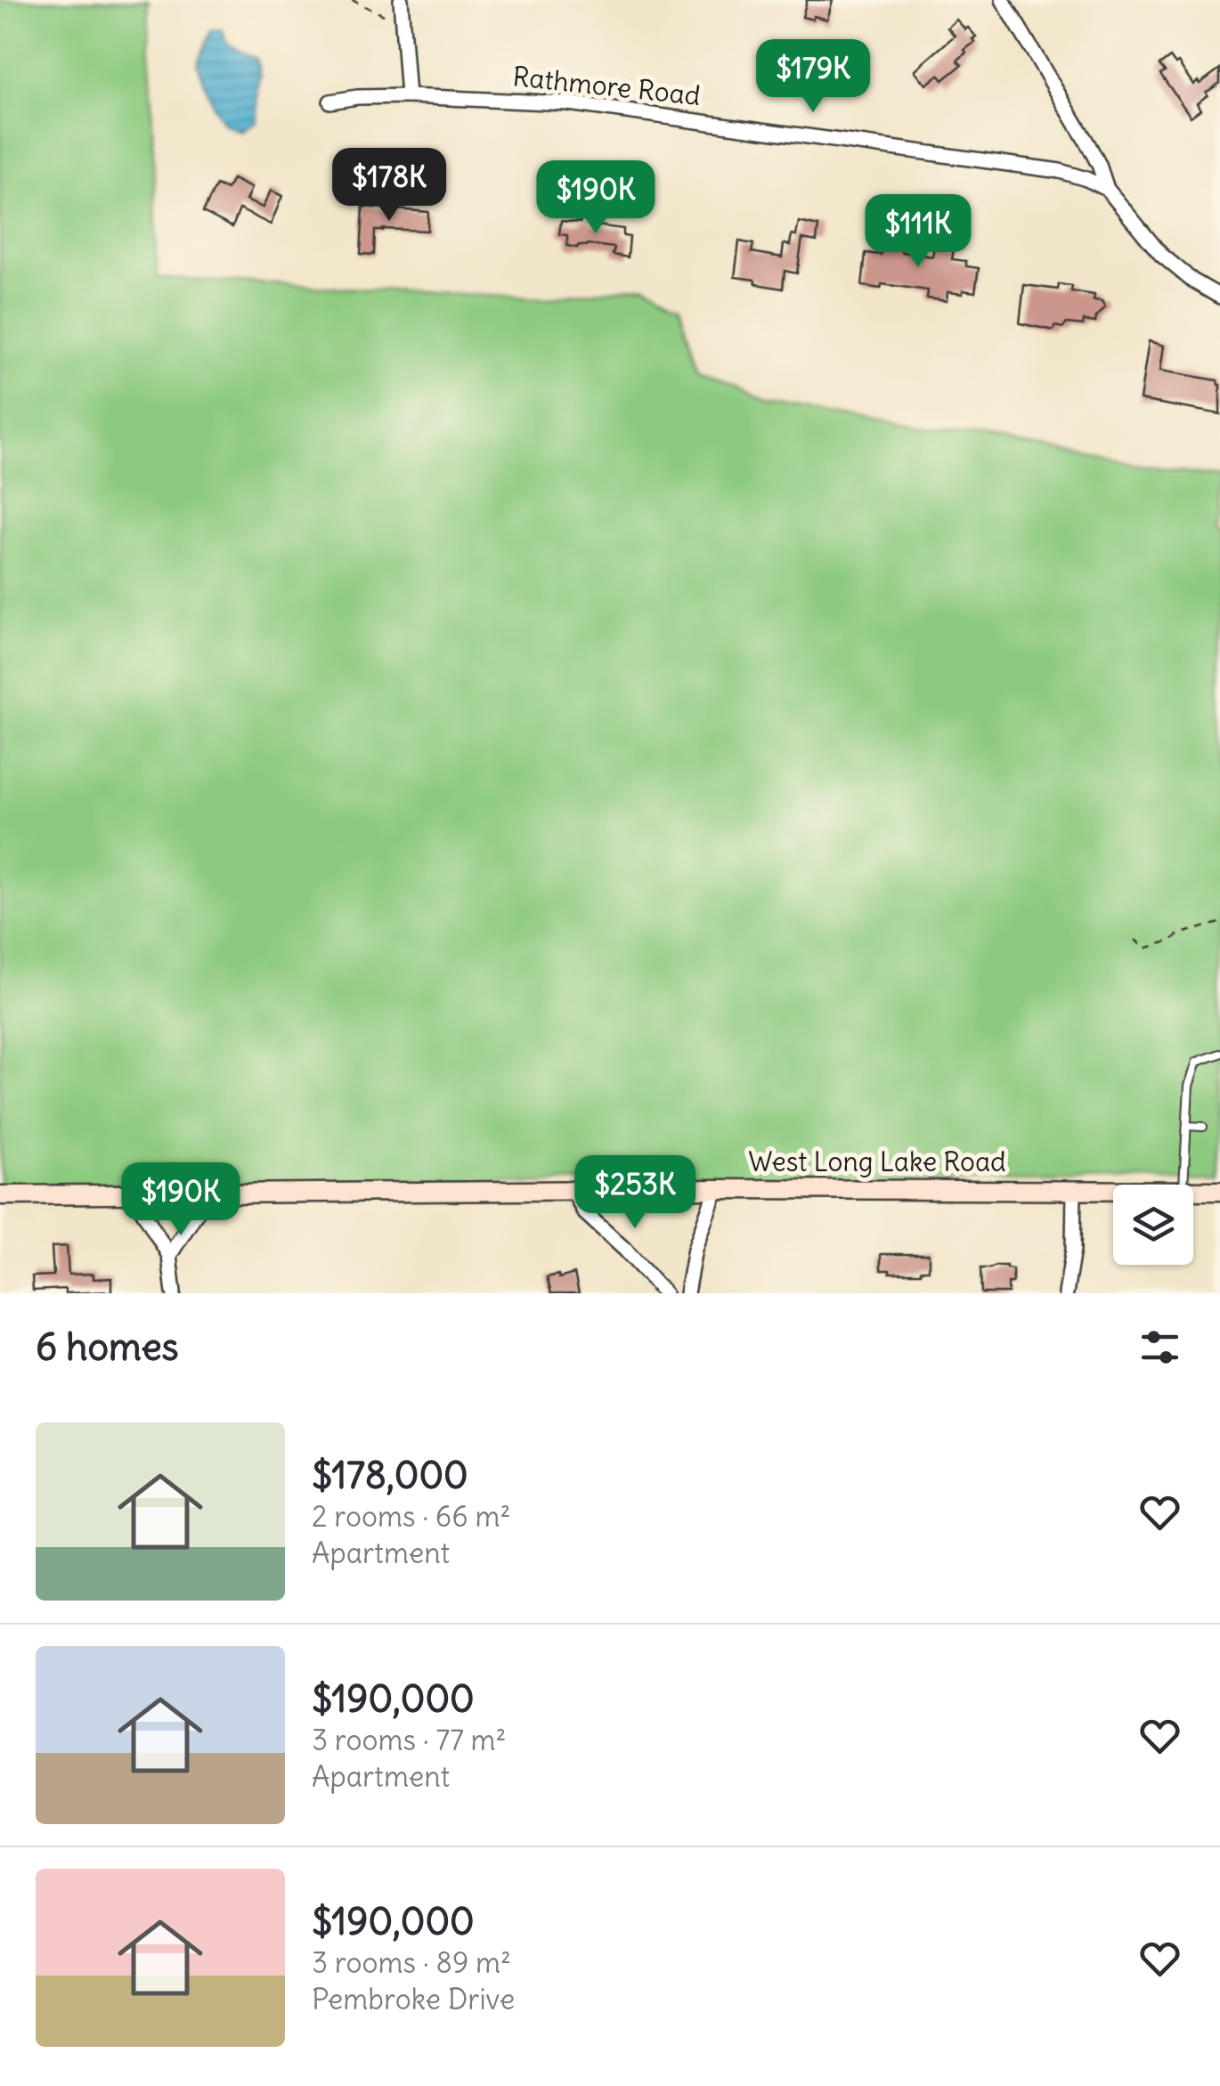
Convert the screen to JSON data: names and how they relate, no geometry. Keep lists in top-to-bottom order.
{
  "streets": {
    "main road": ["West Long Lake Road"],
    "street": ["Rathmore Road"]
  },
  "page": {
    "price": [
      "$179K",
      "$178K",
      "$190K",
      "$111K",
      "$253K",
      "$190K"
    ],
    "heading": "6 homes",
    "list": [
      {
        "name": "$178,000",
        "note": "2 rooms · 66 m² · Apartment"
      },
      {
        "name": "$190,000",
        "note": "3 rooms · 77 m² · Apartment"
      },
      {
        "name": "$190,000",
        "note": "3 rooms · 89 m² · Pembroke Drive"
      }
    ]
  }
}
